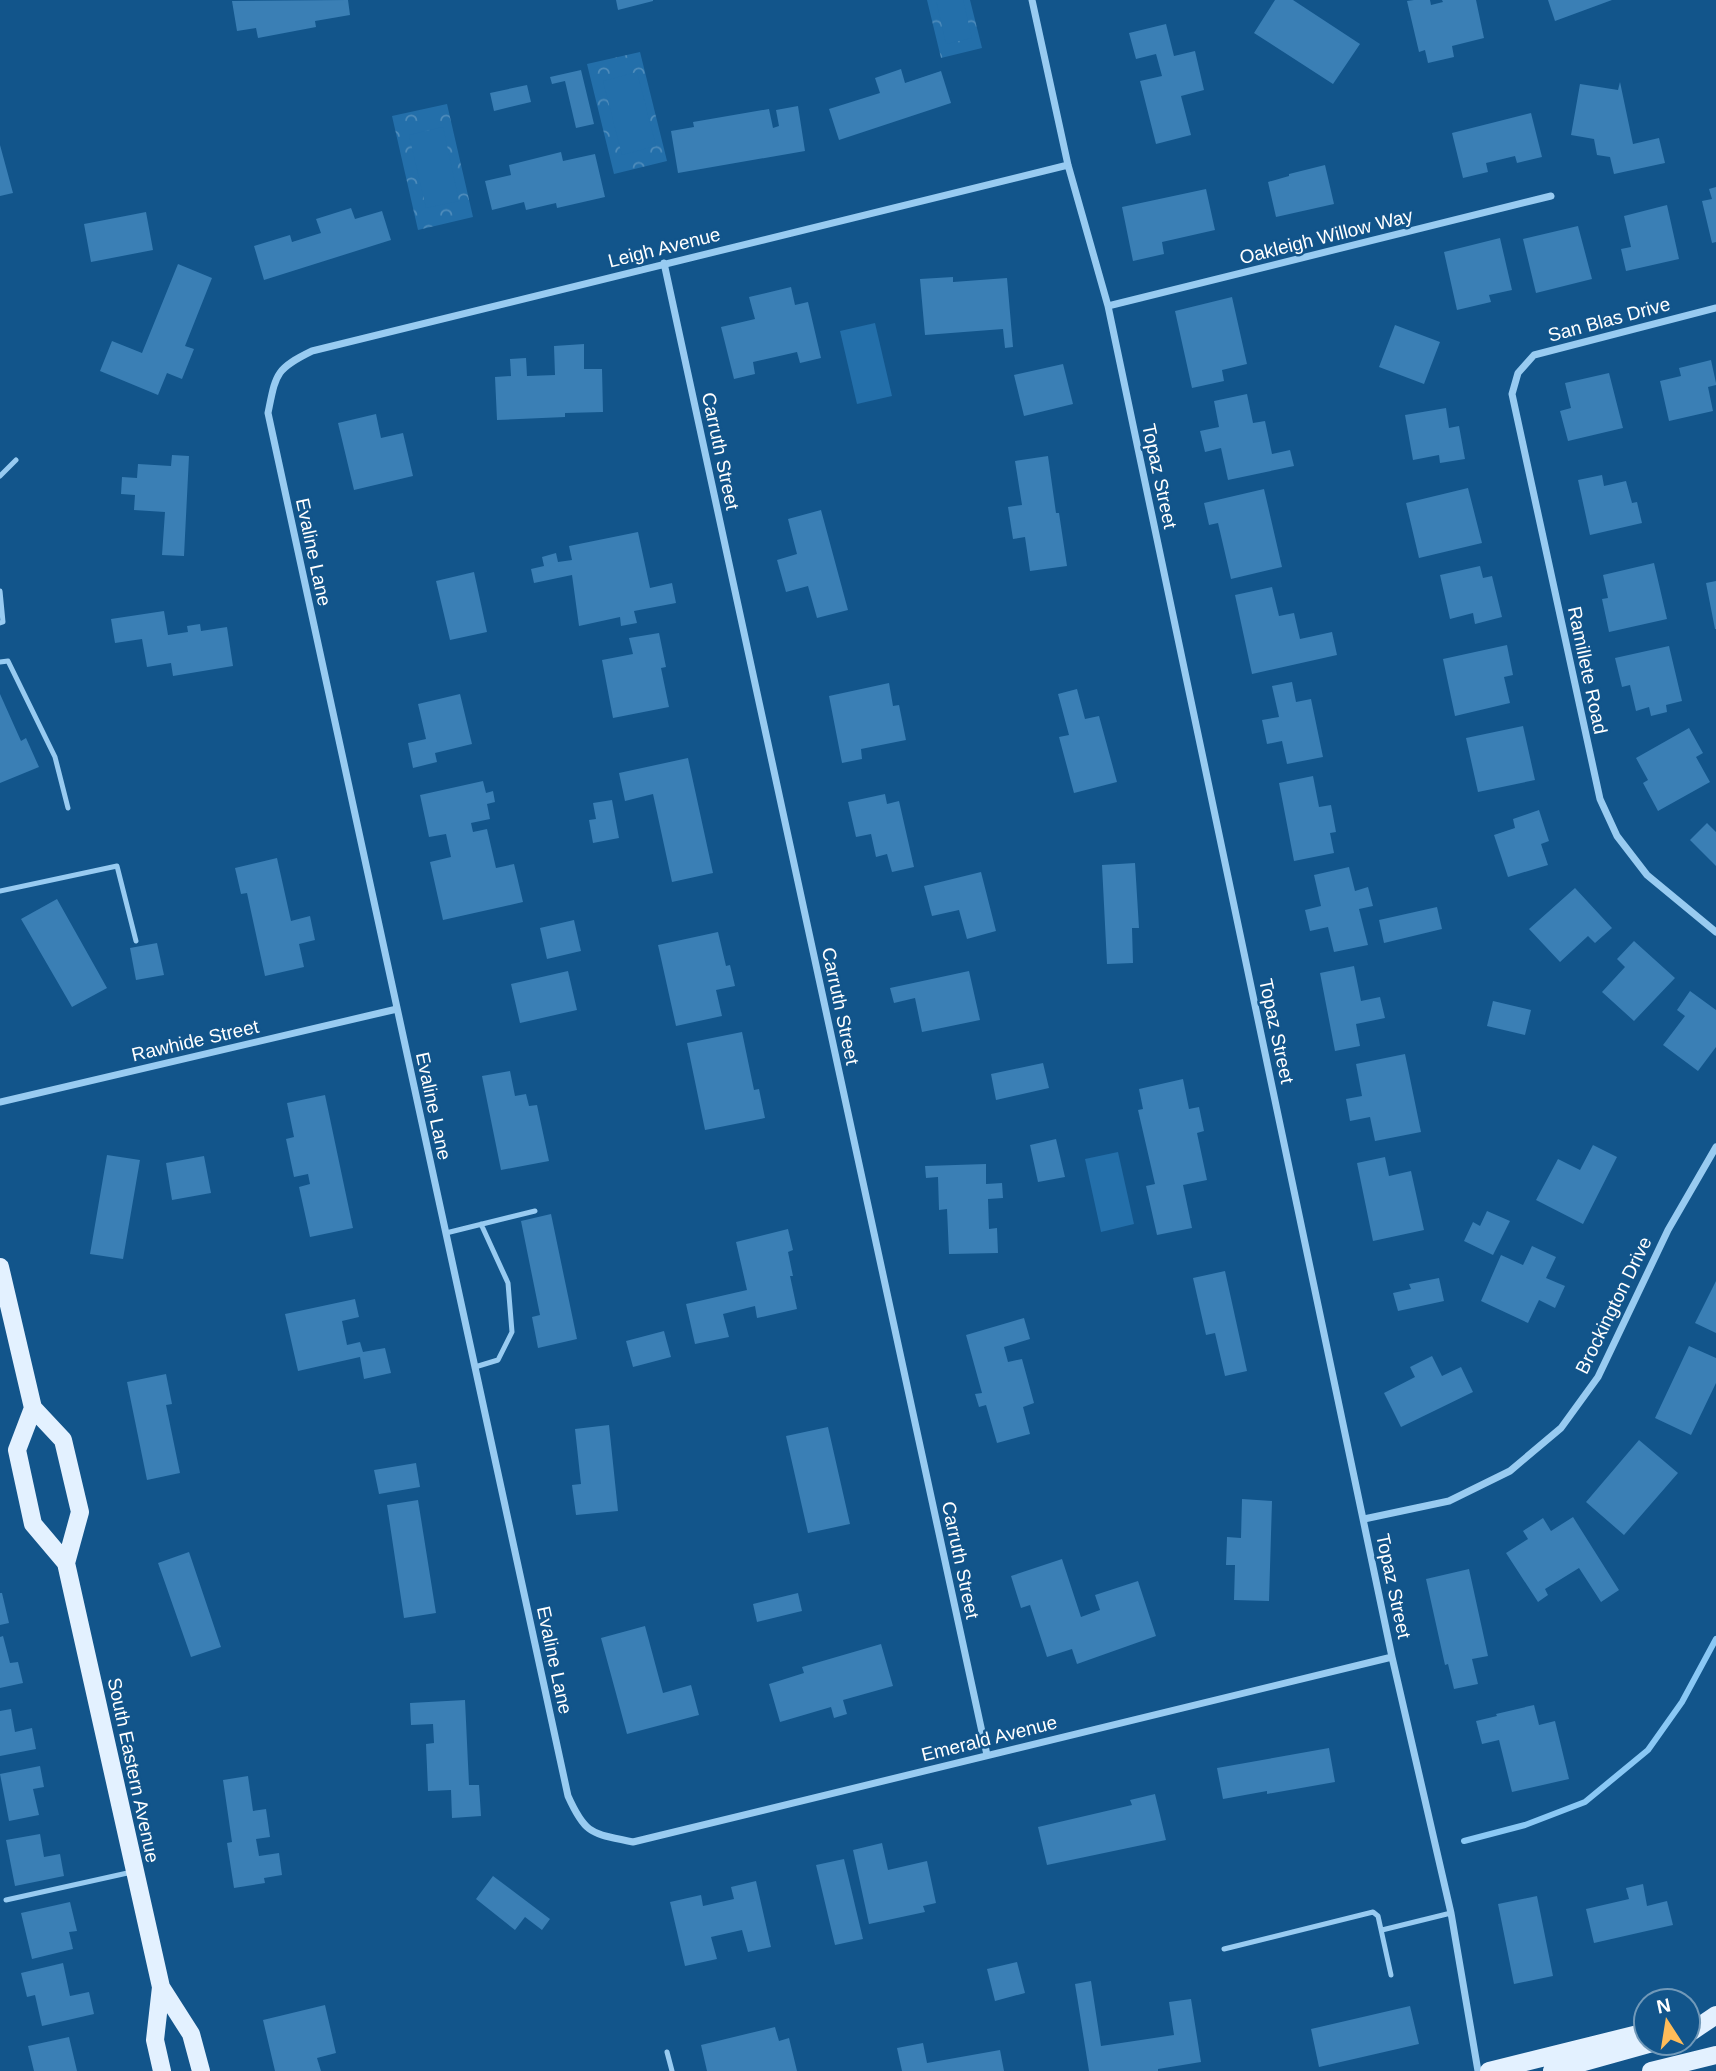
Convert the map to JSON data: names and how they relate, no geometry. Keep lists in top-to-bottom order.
{
  "streets": {
    "main road": ["South Eastern Avenue"],
    "street": [
      "Oakleigh Willow Way",
      "Leigh Avenue",
      "San Blas Drive",
      "Carruth Street",
      "Topaz Street",
      "Evaline Lane",
      "Ramillete Road",
      "Rawhide Street",
      "Brockington Drive",
      "Emerald Avenue"
    ]
  },
  "crossings": [
    ["Oakleigh Willow Way", "Topaz Street"],
    ["Leigh Avenue", "Carruth Street"],
    ["Leigh Avenue", "Topaz Street"],
    ["Leigh Avenue", "Evaline Lane"],
    ["San Blas Drive", "Ramillete Road"],
    ["Carruth Street", "Emerald Avenue"],
    ["Topaz Street", "Brockington Drive"],
    ["Topaz Street", "Emerald Avenue"],
    ["Evaline Lane", "Rawhide Street"],
    ["Evaline Lane", "Emerald Avenue"]
  ],
  "north": "top"
}
